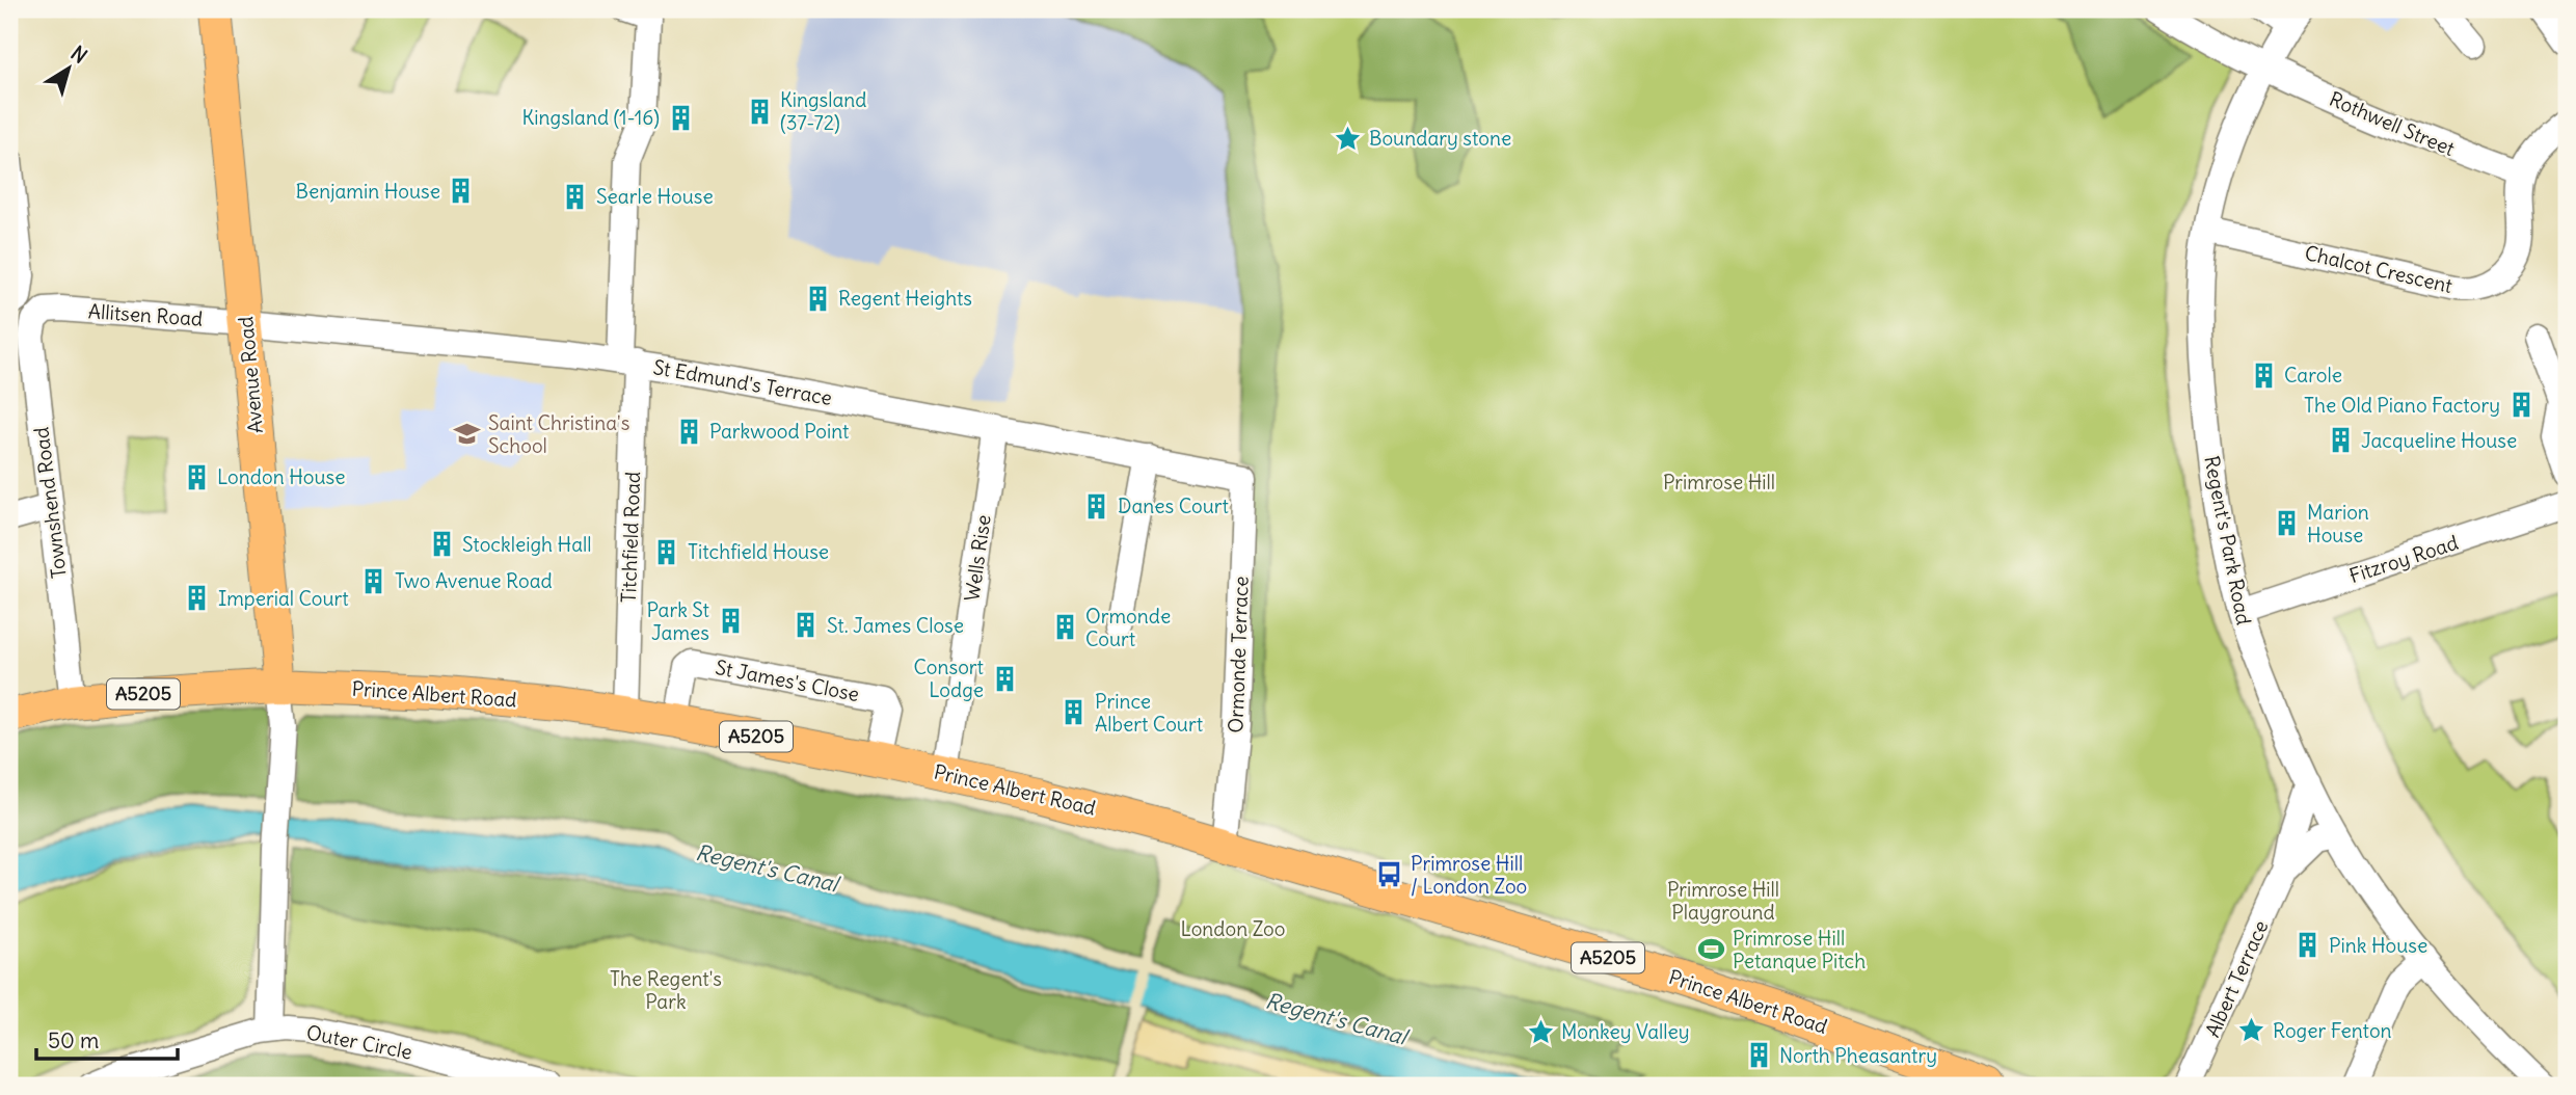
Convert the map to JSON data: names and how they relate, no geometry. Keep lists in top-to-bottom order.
{
  "streets": {
    "main road": ["Avenue Road", "A5205", "Prince Albert Road"],
    "street": [
      "Rothwell Street",
      "Chalcot Crescent",
      "Allitsen Road",
      "St Edmund's Terrace",
      "Townshend Road",
      "Titchfield Road",
      "Regent's Park Road",
      "Wells Rise",
      "Fitzroy Road",
      "Ormonde Terrace",
      "St James's Close",
      "Albert Terrace",
      "Outer Circle"
    ]
  },
  "crossings": [
    ["Rothwell Street", "Chalcot Crescent"],
    ["Rothwell Street", "Regent's Park Road"],
    ["Chalcot Crescent", "Regent's Park Road"],
    ["Allitsen Road", "Avenue Road"],
    ["Allitsen Road", "St Edmund's Terrace"],
    ["Allitsen Road", "Townshend Road"],
    ["Avenue Road", "St Edmund's Terrace"],
    ["Avenue Road", "Prince Albert Road"],
    ["Avenue Road", "Outer Circle"],
    ["St Edmund's Terrace", "Titchfield Road"],
    ["St Edmund's Terrace", "Wells Rise"],
    ["St Edmund's Terrace", "Ormonde Terrace"],
    ["Townshend Road", "Prince Albert Road"],
    ["Titchfield Road", "Prince Albert Road"],
    ["Regent's Park Road", "Fitzroy Road"],
    ["Regent's Park Road", "Albert Terrace"],
    ["Wells Rise", "Prince Albert Road"],
    ["Ormonde Terrace", "Prince Albert Road"],
    ["St James's Close", "Prince Albert Road"]
  ],
  "water": ["Regent's Canal"],
  "parks": [
    "Primrose Hill",
    "Primrose Hill Playground",
    "London Zoo",
    "The Regent's Park"
  ],
  "places": {
    "building": [
      "Kingsland (37-72)",
      "Kingsland (1-16)",
      "Benjamin House",
      "Searle House",
      "Regent Heights",
      "Carole",
      "The Old Piano Factory",
      "Parkwood Point",
      "Jacqueline House",
      "London House",
      "Danes Court",
      "Marion House",
      "Stockleigh Hall",
      "Titchfield House",
      "Two Avenue Road",
      "Imperial Court",
      "Park St James",
      "St. James Close",
      "Ormonde Court",
      "Consort Lodge",
      "Prince Albert Court",
      "Pink House",
      "North Pheasantry"
    ],
    "place": ["Boundary stone", "Roger Fenton", "Monkey Valley"],
    "school or university": ["Saint Christina's School"],
    "bus stop": ["Primrose Hill / London Zoo"],
    "sports": ["Primrose Hill Petanque Pitch"]
  },
  "scale_bar": "50 m",
  "north": "top right"
}
